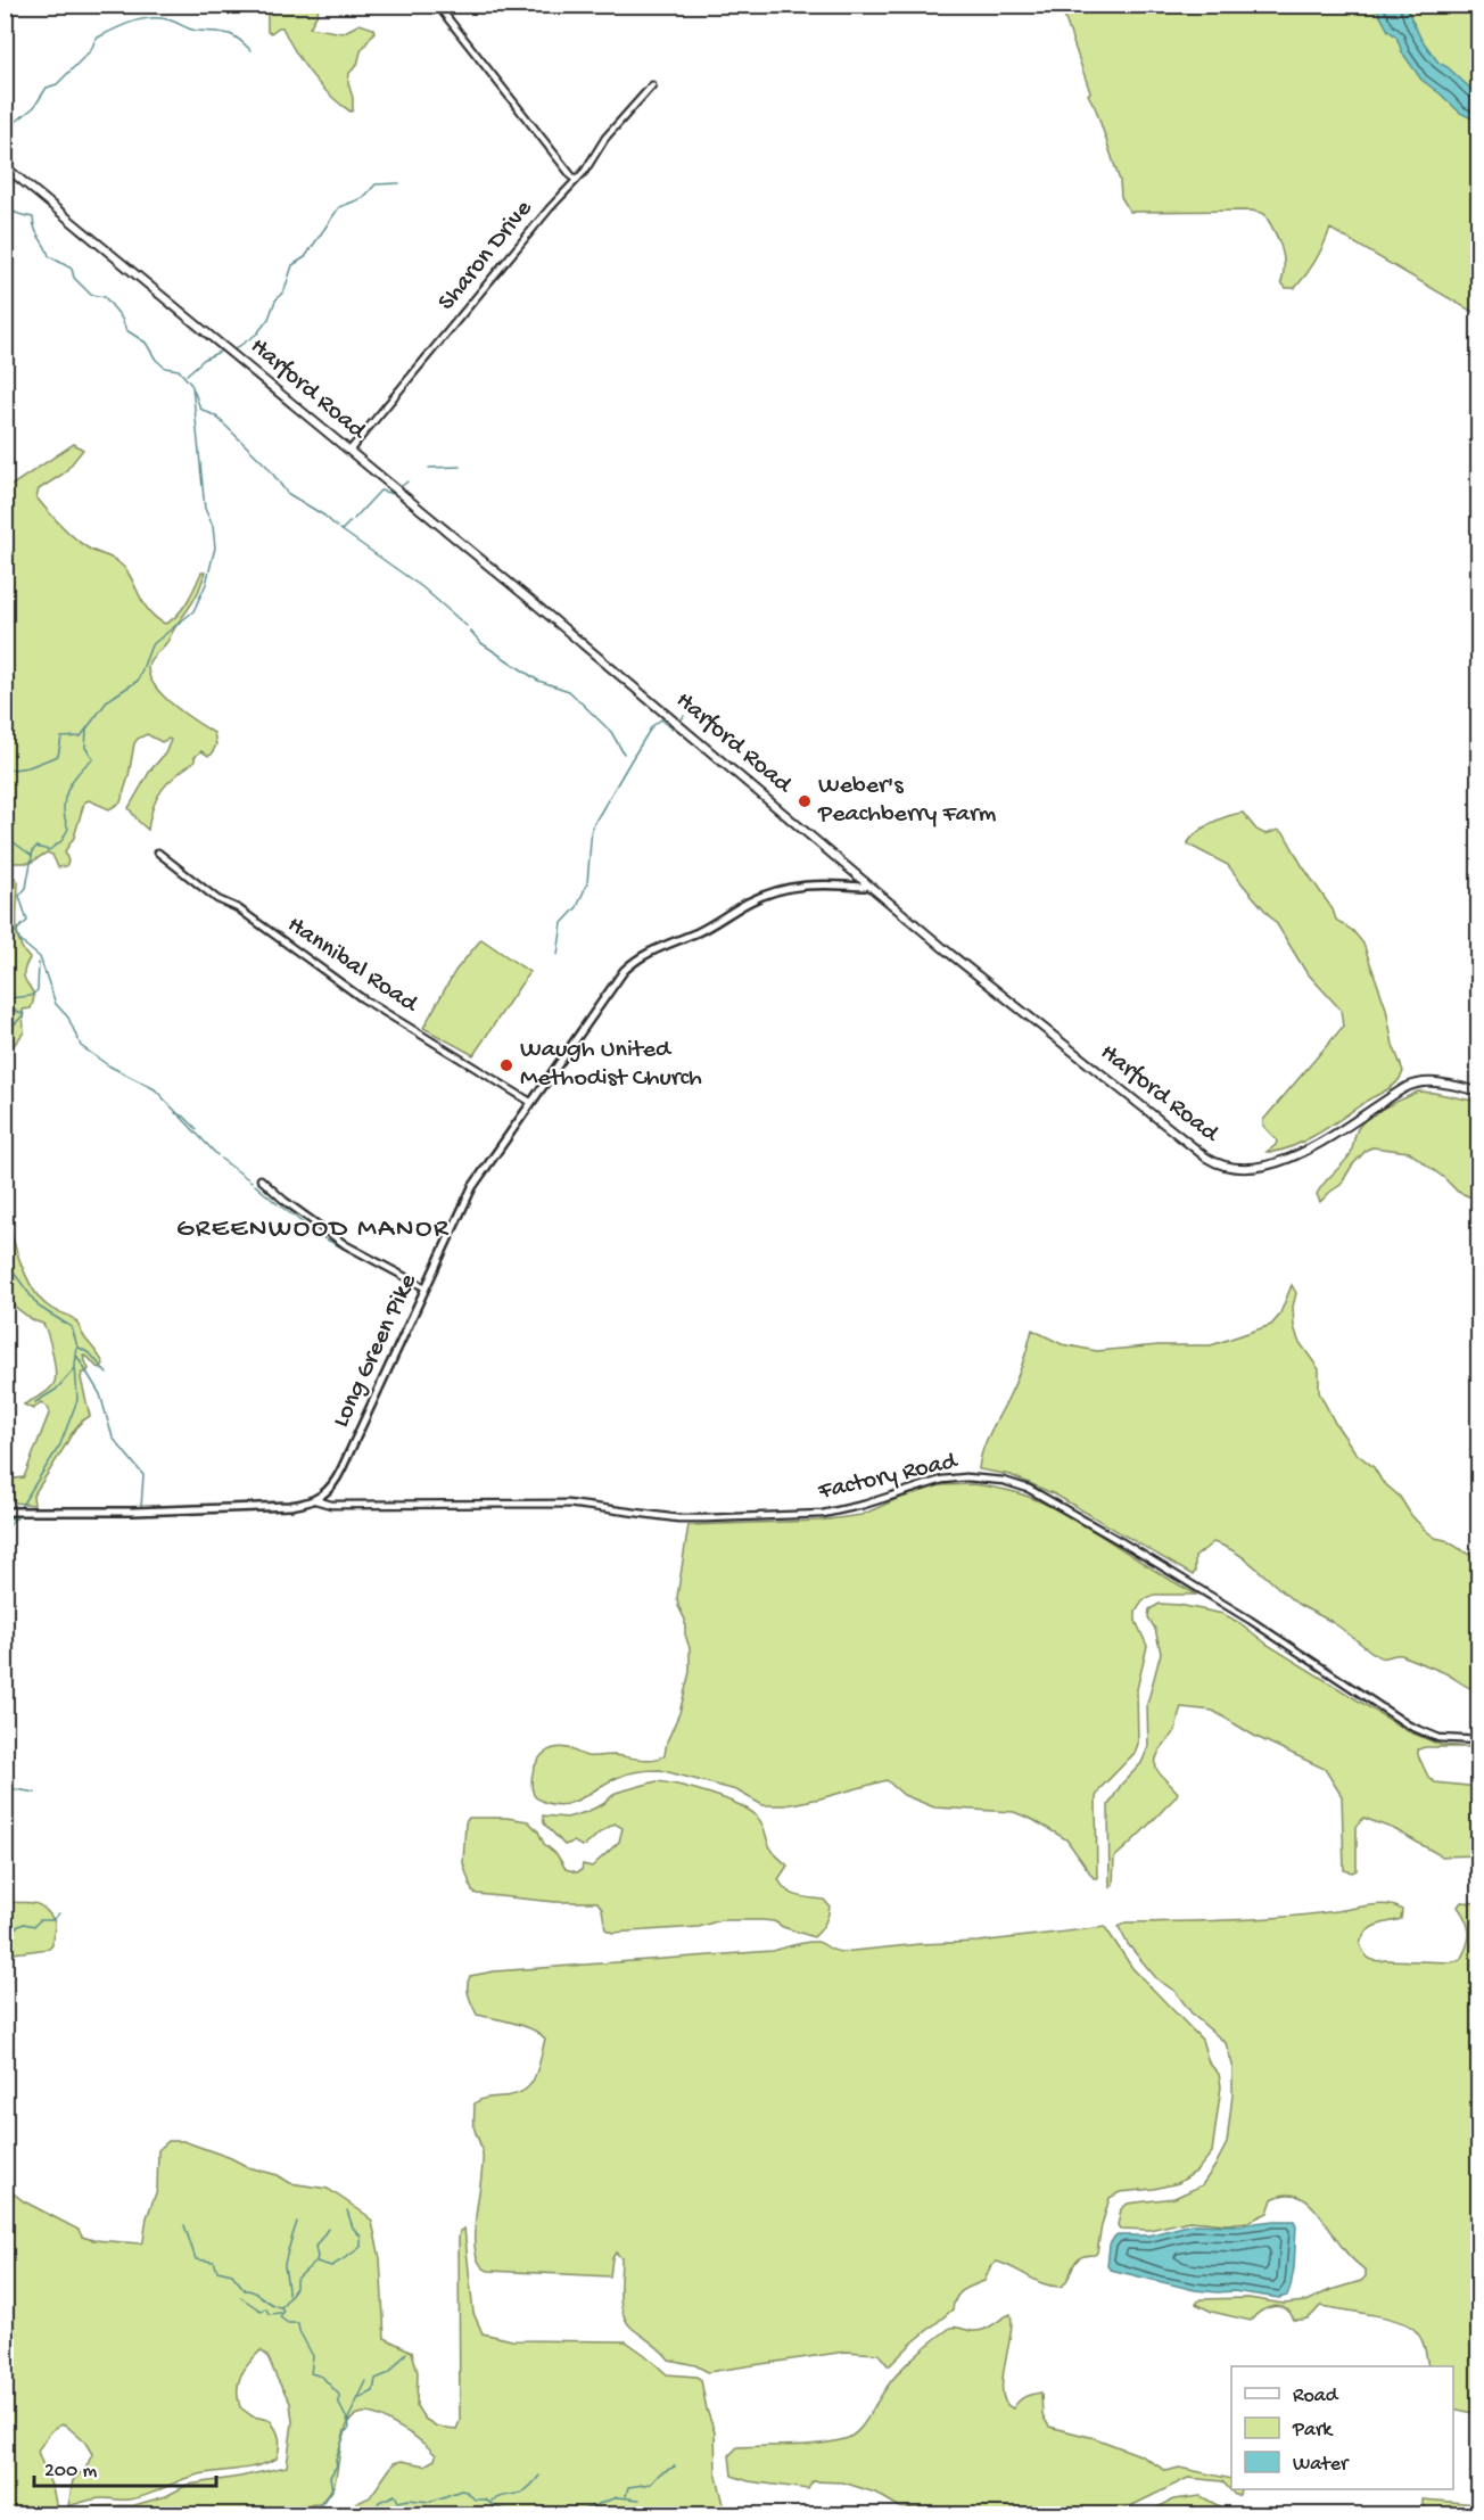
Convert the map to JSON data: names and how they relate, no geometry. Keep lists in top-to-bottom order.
{
  "streets": {
    "main road": ["Harford Road"],
    "street": [
      "Sharon Drive",
      "Hannibal Road",
      "Long Green Pike",
      "Factory Road"
    ]
  },
  "crossings": [
    ["Sharon Drive", "Harford Road"],
    ["Harford Road", "Long Green Pike"],
    ["Hannibal Road", "Long Green Pike"],
    ["Long Green Pike", "Factory Road"]
  ],
  "districts": ["GREENWOOD MANOR"],
  "places": ["Weber's Peachberry Farm", "Waugh United Methodist Church"],
  "legend": ["Road", "Park", "Water"],
  "scale_bar": "200 m"
}
